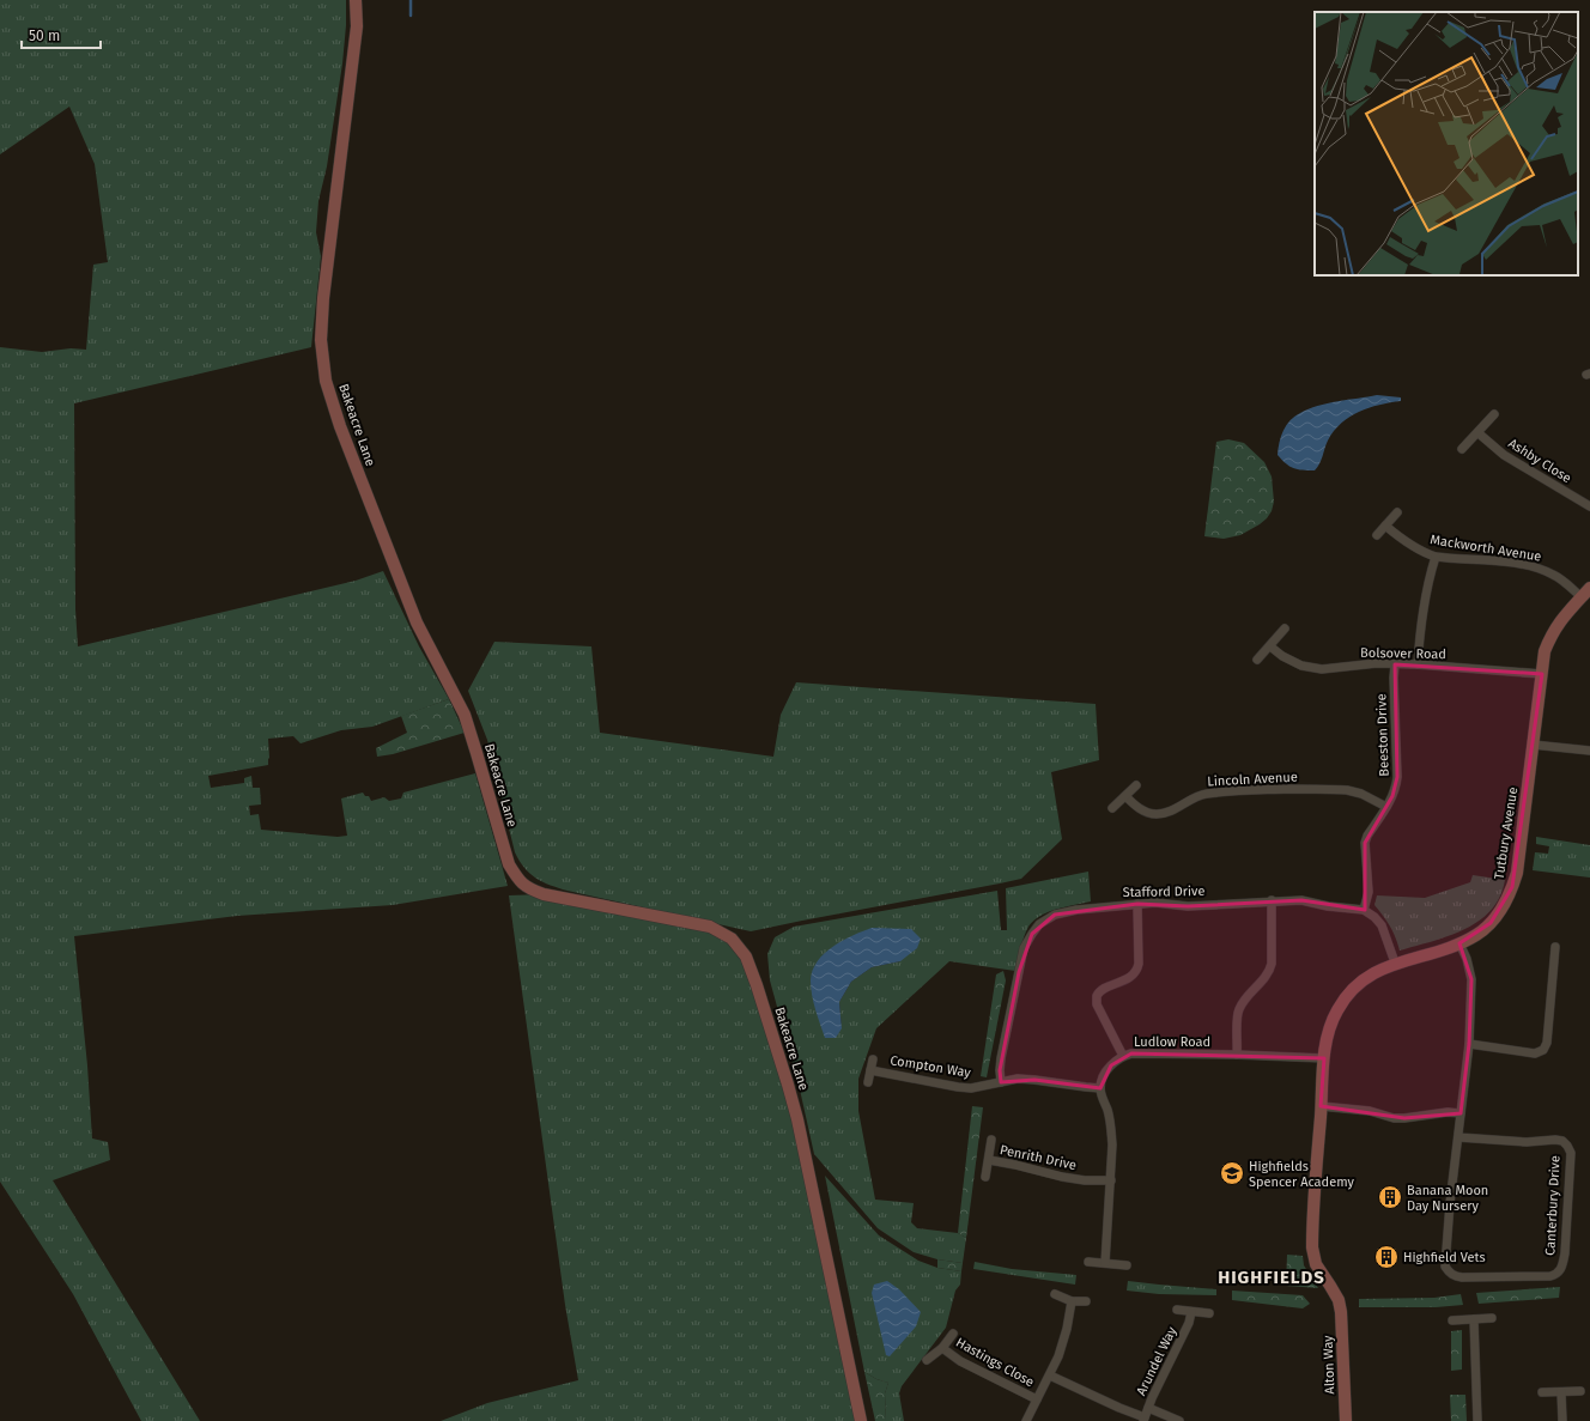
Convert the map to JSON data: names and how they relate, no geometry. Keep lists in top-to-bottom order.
{
  "streets": {
    "street": [
      "Bakeacre Lane",
      "Ashby Close",
      "Mackworth Avenue",
      "Bolsover Road",
      "Beeston Drive",
      "Lincoln Avenue",
      "Tutbury Avenue",
      "Stafford Drive",
      "Ludlow Road",
      "Compton Way",
      "Penrith Drive",
      "Canterbury Drive",
      "Arundel Way",
      "Hastings Close",
      "Alton Way"
    ]
  },
  "crossings": [
    ["Mackworth Avenue", "Tutbury Avenue"],
    ["Bolsover Road", "Beeston Drive"],
    ["Bolsover Road", "Tutbury Avenue"],
    ["Beeston Drive", "Lincoln Avenue"],
    ["Beeston Drive", "Stafford Drive"],
    ["Tutbury Avenue", "Ludlow Road"],
    ["Tutbury Avenue", "Canterbury Drive"],
    ["Tutbury Avenue", "Alton Way"],
    ["Stafford Drive", "Compton Way"],
    ["Ludlow Road", "Compton Way"]
  ],
  "districts": ["HIGHFIELDS"],
  "places": {
    "school or university": ["Highfields Spencer Academy"],
    "building": ["Banana Moon Day Nursery", "Highfield Vets"]
  },
  "scale_bar": "50 m"
}
